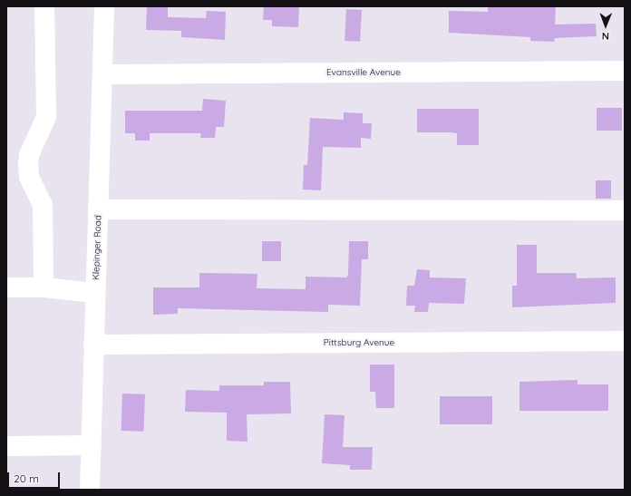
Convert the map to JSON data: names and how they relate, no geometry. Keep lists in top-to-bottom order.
{
  "streets": {
    "street": ["Evansville Avenue", "Klepinger Road", "Pittsburg Avenue"]
  },
  "crossings": [
    ["Evansville Avenue", "Klepinger Road"],
    ["Klepinger Road", "Pittsburg Avenue"]
  ],
  "scale_bar": "20 m",
  "north": "bottom"
}
